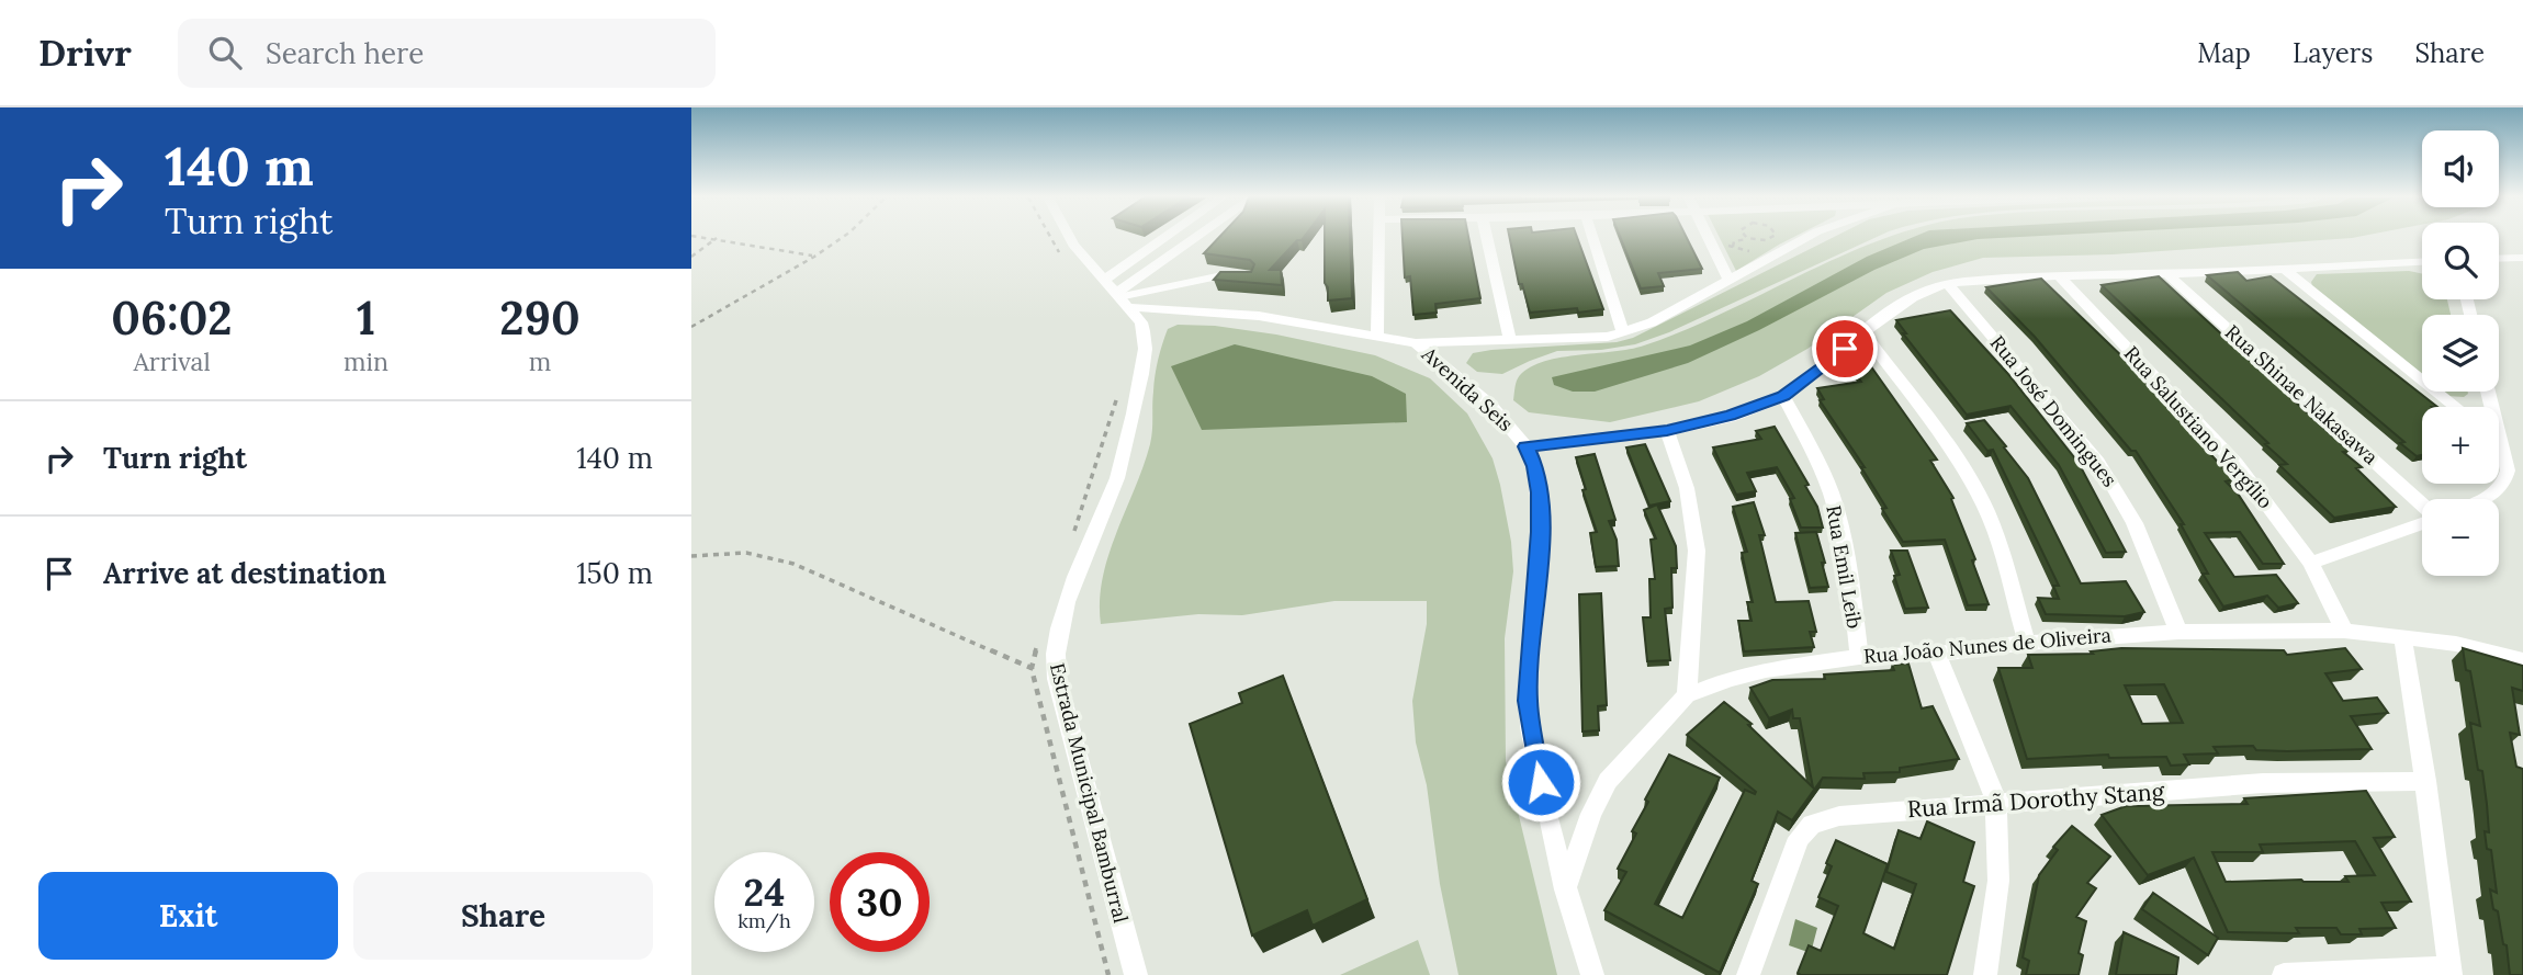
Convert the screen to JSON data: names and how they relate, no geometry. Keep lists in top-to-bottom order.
{
  "streets": {
    "street": [
      "Avenida Seis",
      "Rua Shinae Nakasawa",
      "Rua José Domingues",
      "Rua Salustiano Vergílio",
      "Rua Emil Leib",
      "Rua João Nunes de Oliveira",
      "Estrada Municipal Bamburral",
      "Rua Irmã Dorothy Stang"
    ]
  },
  "crossings": [
    ["Avenida Seis", "Rua João Nunes de Oliveira"],
    ["Rua José Domingues", "Rua João Nunes de Oliveira"],
    ["Rua Salustiano Vergílio", "Rua João Nunes de Oliveira"],
    ["Rua Emil Leib", "Rua João Nunes de Oliveira"]
  ],
  "page": {
    "header": "Drivr",
    "search": "Search here",
    "nav": ["Map", "Layers", "Share"],
    "turn": ["140 m", "Turn right"],
    "map_buttons": ["+", "−"],
    "eta": [
      "06:02",
      "Arrival",
      "1",
      "min",
      "290",
      "m"
    ],
    "list": [
      {
        "name": "Turn right",
        "value": "140 m"
      },
      {
        "name": "Arrive at destination",
        "value": "150 m"
      }
    ],
    "speed": "24 km/h",
    "limit": "30",
    "buttons": ["Exit", "Share"]
  }
}
